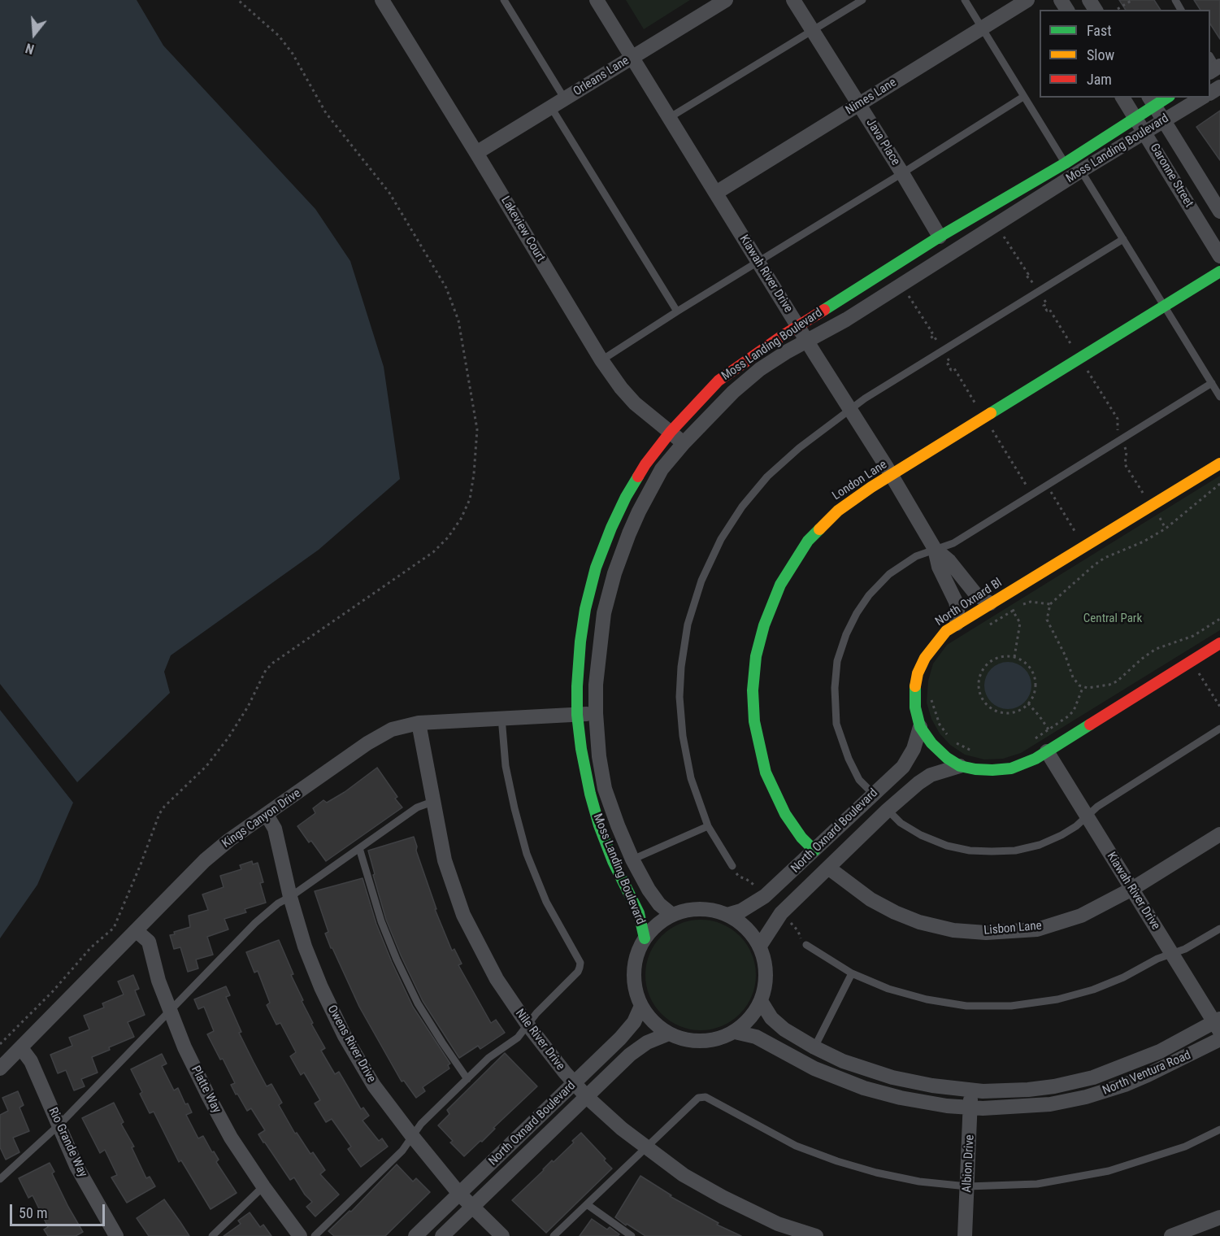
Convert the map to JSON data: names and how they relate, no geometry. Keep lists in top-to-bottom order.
{
  "streets": {
    "street": [
      "Orleans Lane",
      "Nimes Lane",
      "Java Place",
      "Moss Landing Boulevard",
      "Garonne Street",
      "Lakeview Court",
      "Kiawah River Drive",
      "London Lane",
      "North Oxnard Bl",
      "Kings Canyon Drive",
      "North Oxnard Boulevard",
      "Lisbon Lane",
      "Nile River Drive",
      "Owens River Drive",
      "North Ventura Road",
      "Platte Way",
      "Rio Grande Way",
      "Albion Drive"
    ]
  },
  "crossings": [
    ["Orleans Lane", "Lakeview Court"],
    ["Orleans Lane", "Kiawah River Drive"],
    ["Nimes Lane", "Java Place"],
    ["Nimes Lane", "Kiawah River Drive"],
    ["Java Place", "Moss Landing Boulevard"],
    ["Moss Landing Boulevard", "Garonne Street"],
    ["Moss Landing Boulevard", "Lakeview Court"],
    ["Moss Landing Boulevard", "Kiawah River Drive"],
    ["Moss Landing Boulevard", "Kings Canyon Drive"],
    ["Moss Landing Boulevard", "North Oxnard Boulevard"],
    ["Moss Landing Boulevard", "North Ventura Road"],
    ["Kiawah River Drive", "London Lane"],
    ["Kiawah River Drive", "North Oxnard Bl"],
    ["Kiawah River Drive", "Lisbon Lane"],
    ["Kiawah River Drive", "North Ventura Road"],
    ["London Lane", "North Oxnard Boulevard"],
    ["North Oxnard Bl", "North Oxnard Boulevard"],
    ["Kings Canyon Drive", "Nile River Drive"],
    ["Kings Canyon Drive", "Owens River Drive"],
    ["Kings Canyon Drive", "Platte Way"],
    ["Kings Canyon Drive", "Rio Grande Way"],
    ["North Oxnard Boulevard", "Lisbon Lane"],
    ["North Oxnard Boulevard", "Nile River Drive"],
    ["North Oxnard Boulevard", "Owens River Drive"],
    ["North Oxnard Boulevard", "North Ventura Road"],
    ["North Ventura Road", "Albion Drive"]
  ],
  "parks": ["Central Park"],
  "legend": ["Fast", "Slow", "Jam"],
  "scale_bar": "50 m",
  "north": "bottom"
}
